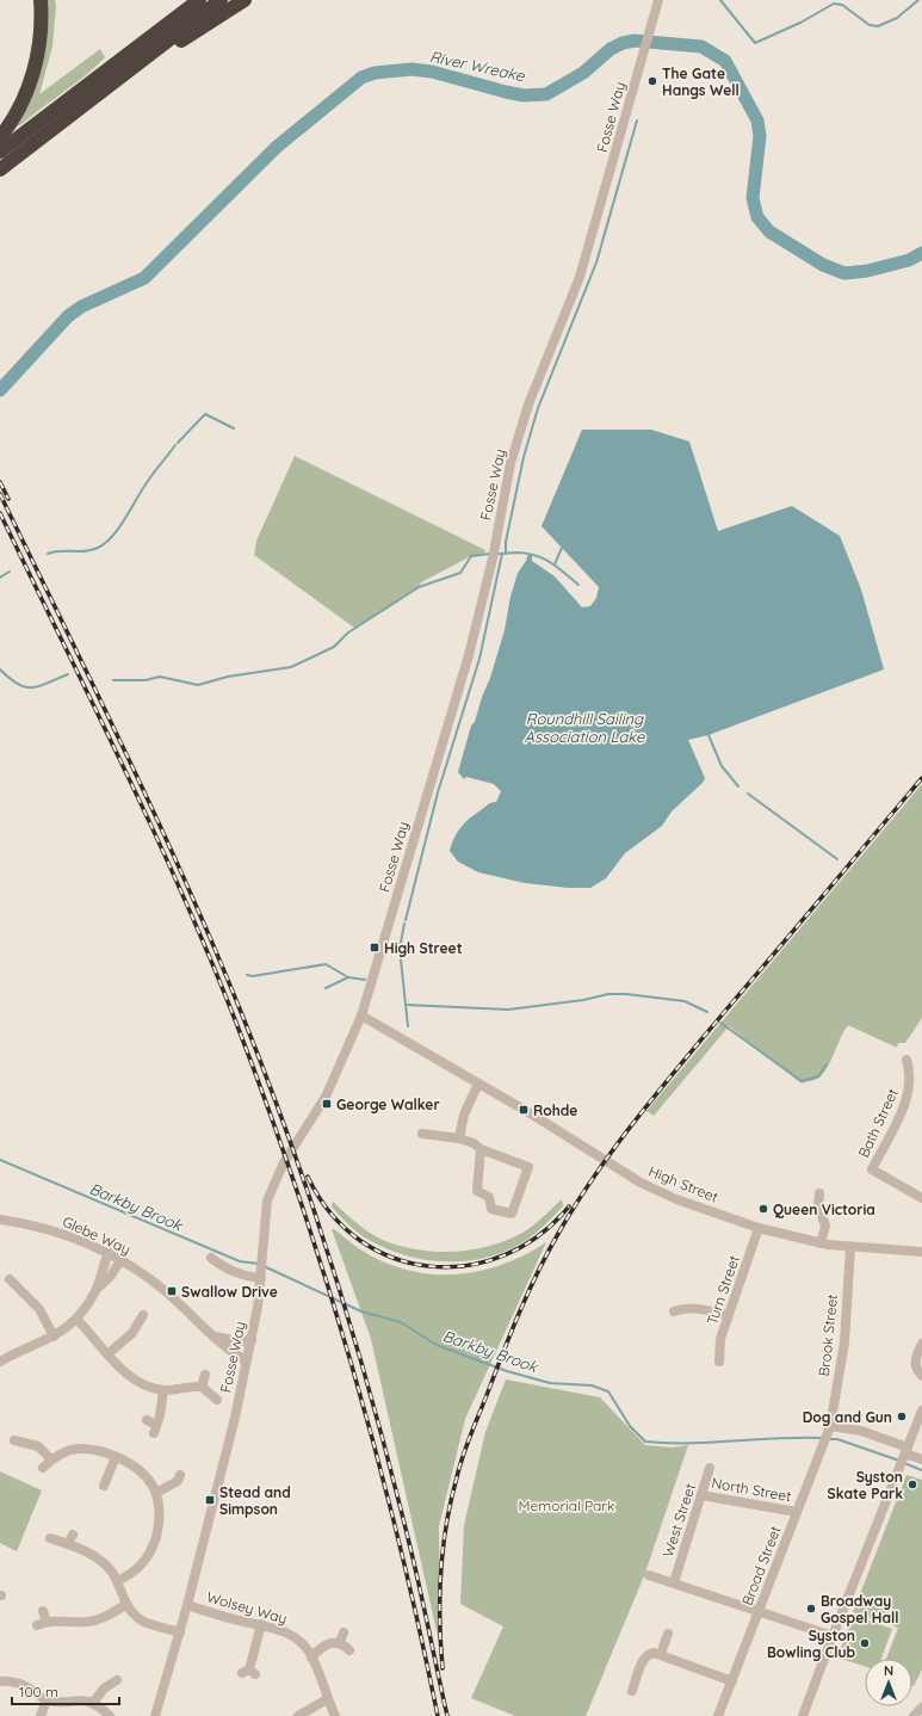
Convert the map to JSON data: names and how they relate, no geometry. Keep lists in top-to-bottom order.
{
  "streets": {
    "street": [
      "Fosse Way",
      "Bath Street",
      "High Street",
      "Glebe Way",
      "Turn Street",
      "Brook Street",
      "North Street",
      "West Street",
      "Broad Street",
      "Wolsey Way"
    ]
  },
  "crossings": [
    ["Fosse Way", "High Street"],
    ["Fosse Way", "Glebe Way"],
    ["Fosse Way", "Wolsey Way"],
    ["High Street", "Turn Street"],
    ["High Street", "Brook Street"],
    ["Brook Street", "Broad Street"],
    ["North Street", "West Street"],
    ["North Street", "Broad Street"]
  ],
  "water": ["River Wreake", "Roundhill Sailing Association Lake", "Barkby Brook"],
  "parks": ["Memorial Park"],
  "places": {
    "other": [
      "The Gate Hangs Well",
      "Queen Victoria",
      "Dog and Gun",
      "Syston Skate Park",
      "Broadway Gospel Hall",
      "Syston Bowling Club"
    ],
    "transit": [
      "High Street",
      "George Walker",
      "Rohde",
      "Swallow Drive",
      "Stead and Simpson"
    ]
  },
  "scale_bar": "100 m",
  "north": "top"
}
